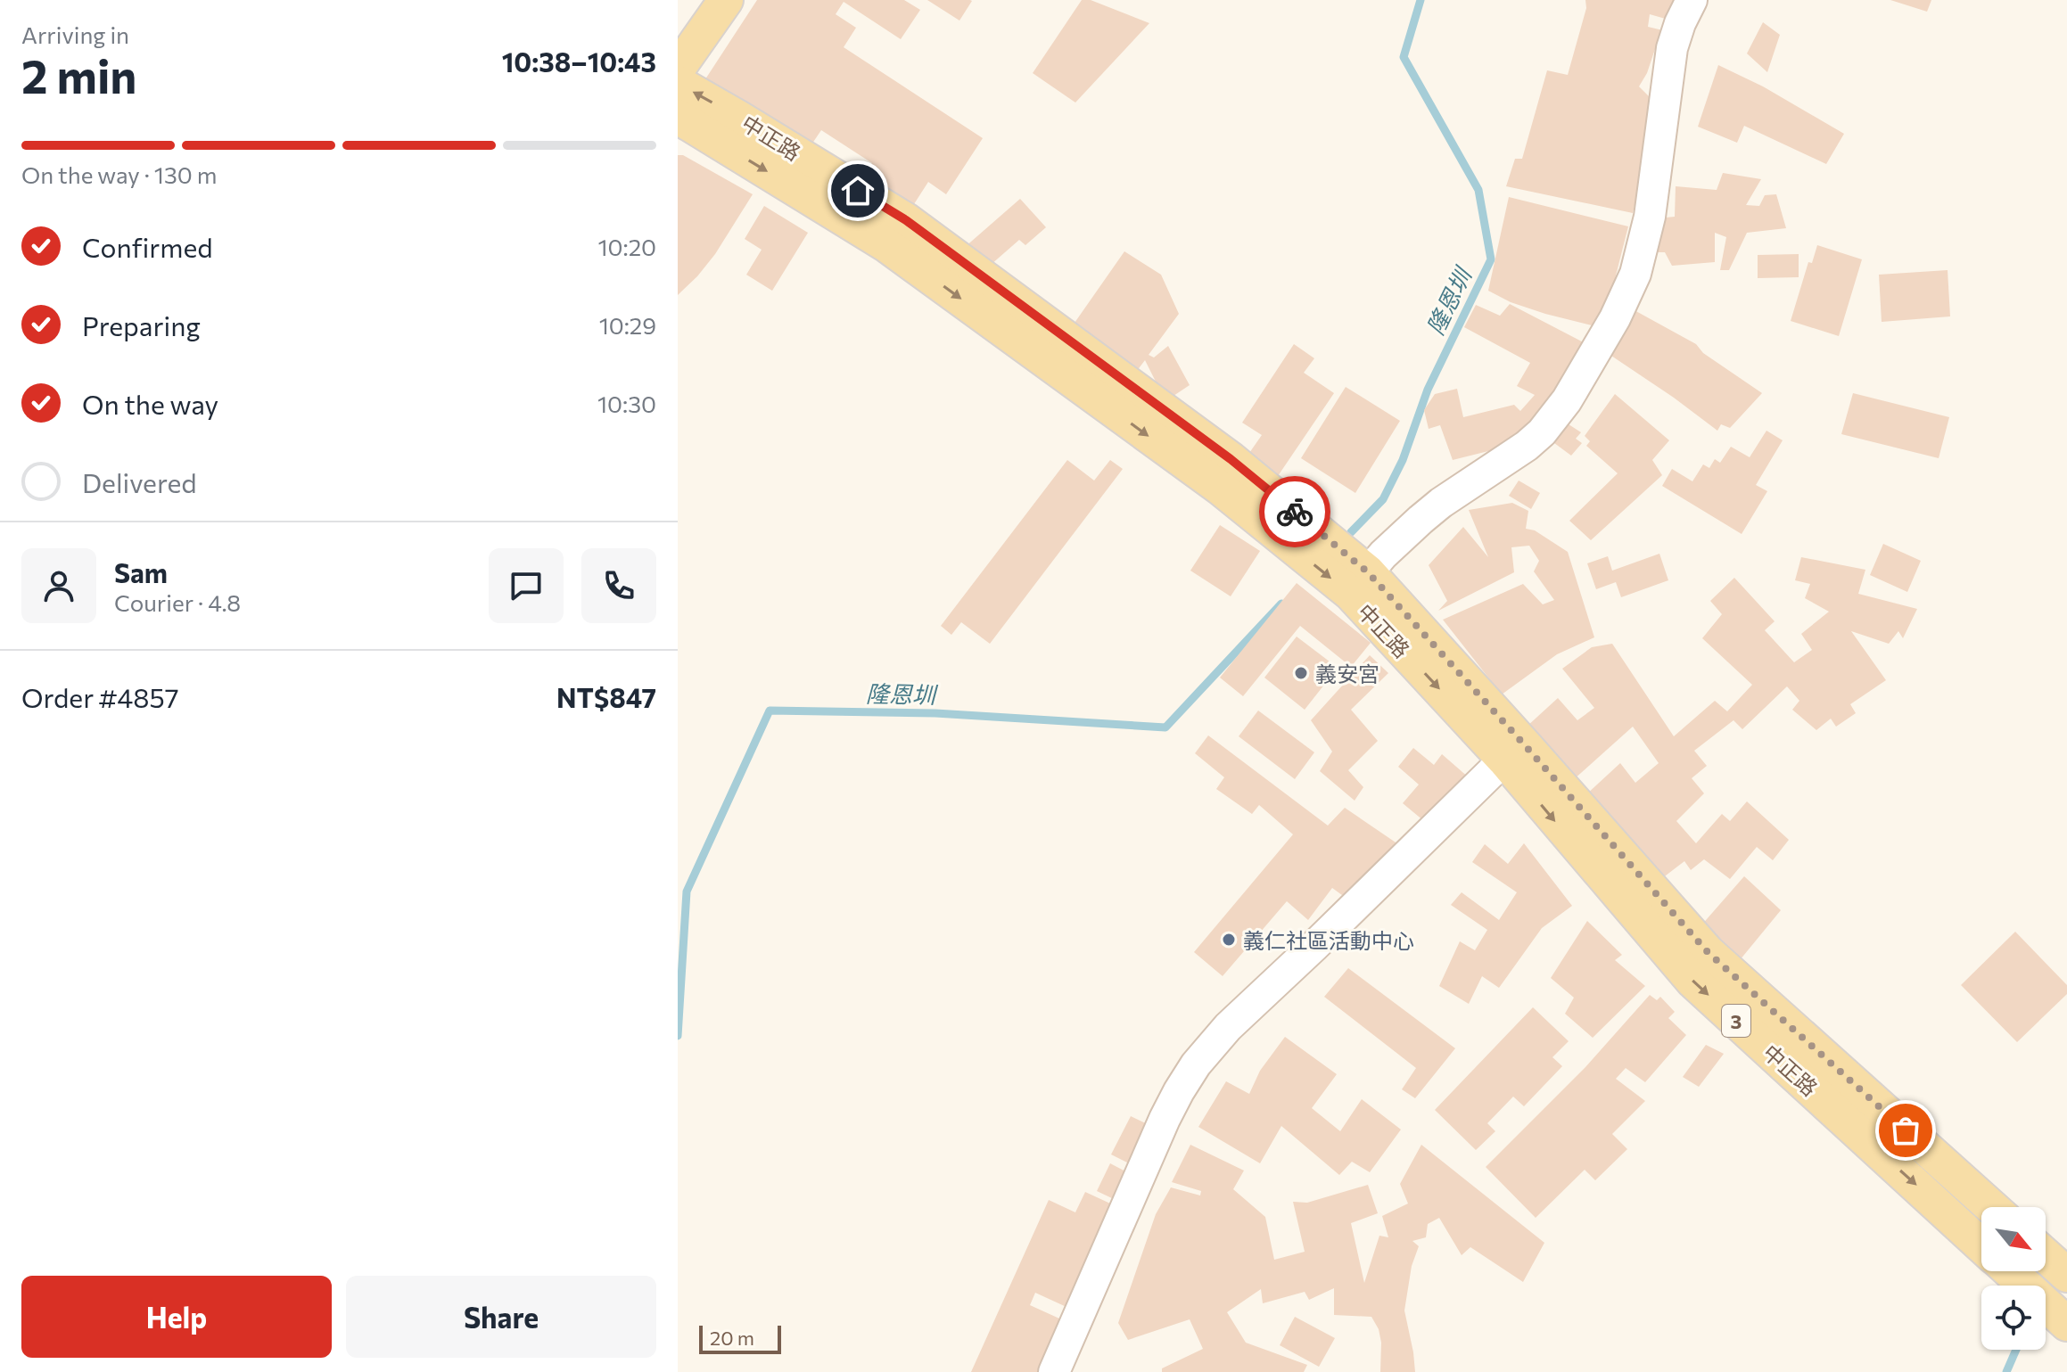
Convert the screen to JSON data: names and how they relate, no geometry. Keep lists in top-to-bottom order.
{
  "streets": {
    "main road": ["中正路", "3"]
  },
  "water": ["隆恩圳"],
  "places": ["義安宮", "義仁社區活動中心"],
  "scale_bar": "20 m",
  "north": "bottom right",
  "page": {
    "heading": ["2 min", "Arriving in", "10:38–10:43"],
    "panel": [
      "Sam",
      "Courier · 4.8",
      "Order #4857",
      "NT$847"
    ],
    "bar": "On the way · 130 m",
    "list": [
      ["Confirmed", "10:20"],
      ["Preparing", "10:29"],
      ["On the way", "10:30"],
      "Delivered"
    ],
    "buttons": ["Help", "Share"],
    "scale": "20 m"
  }
}
